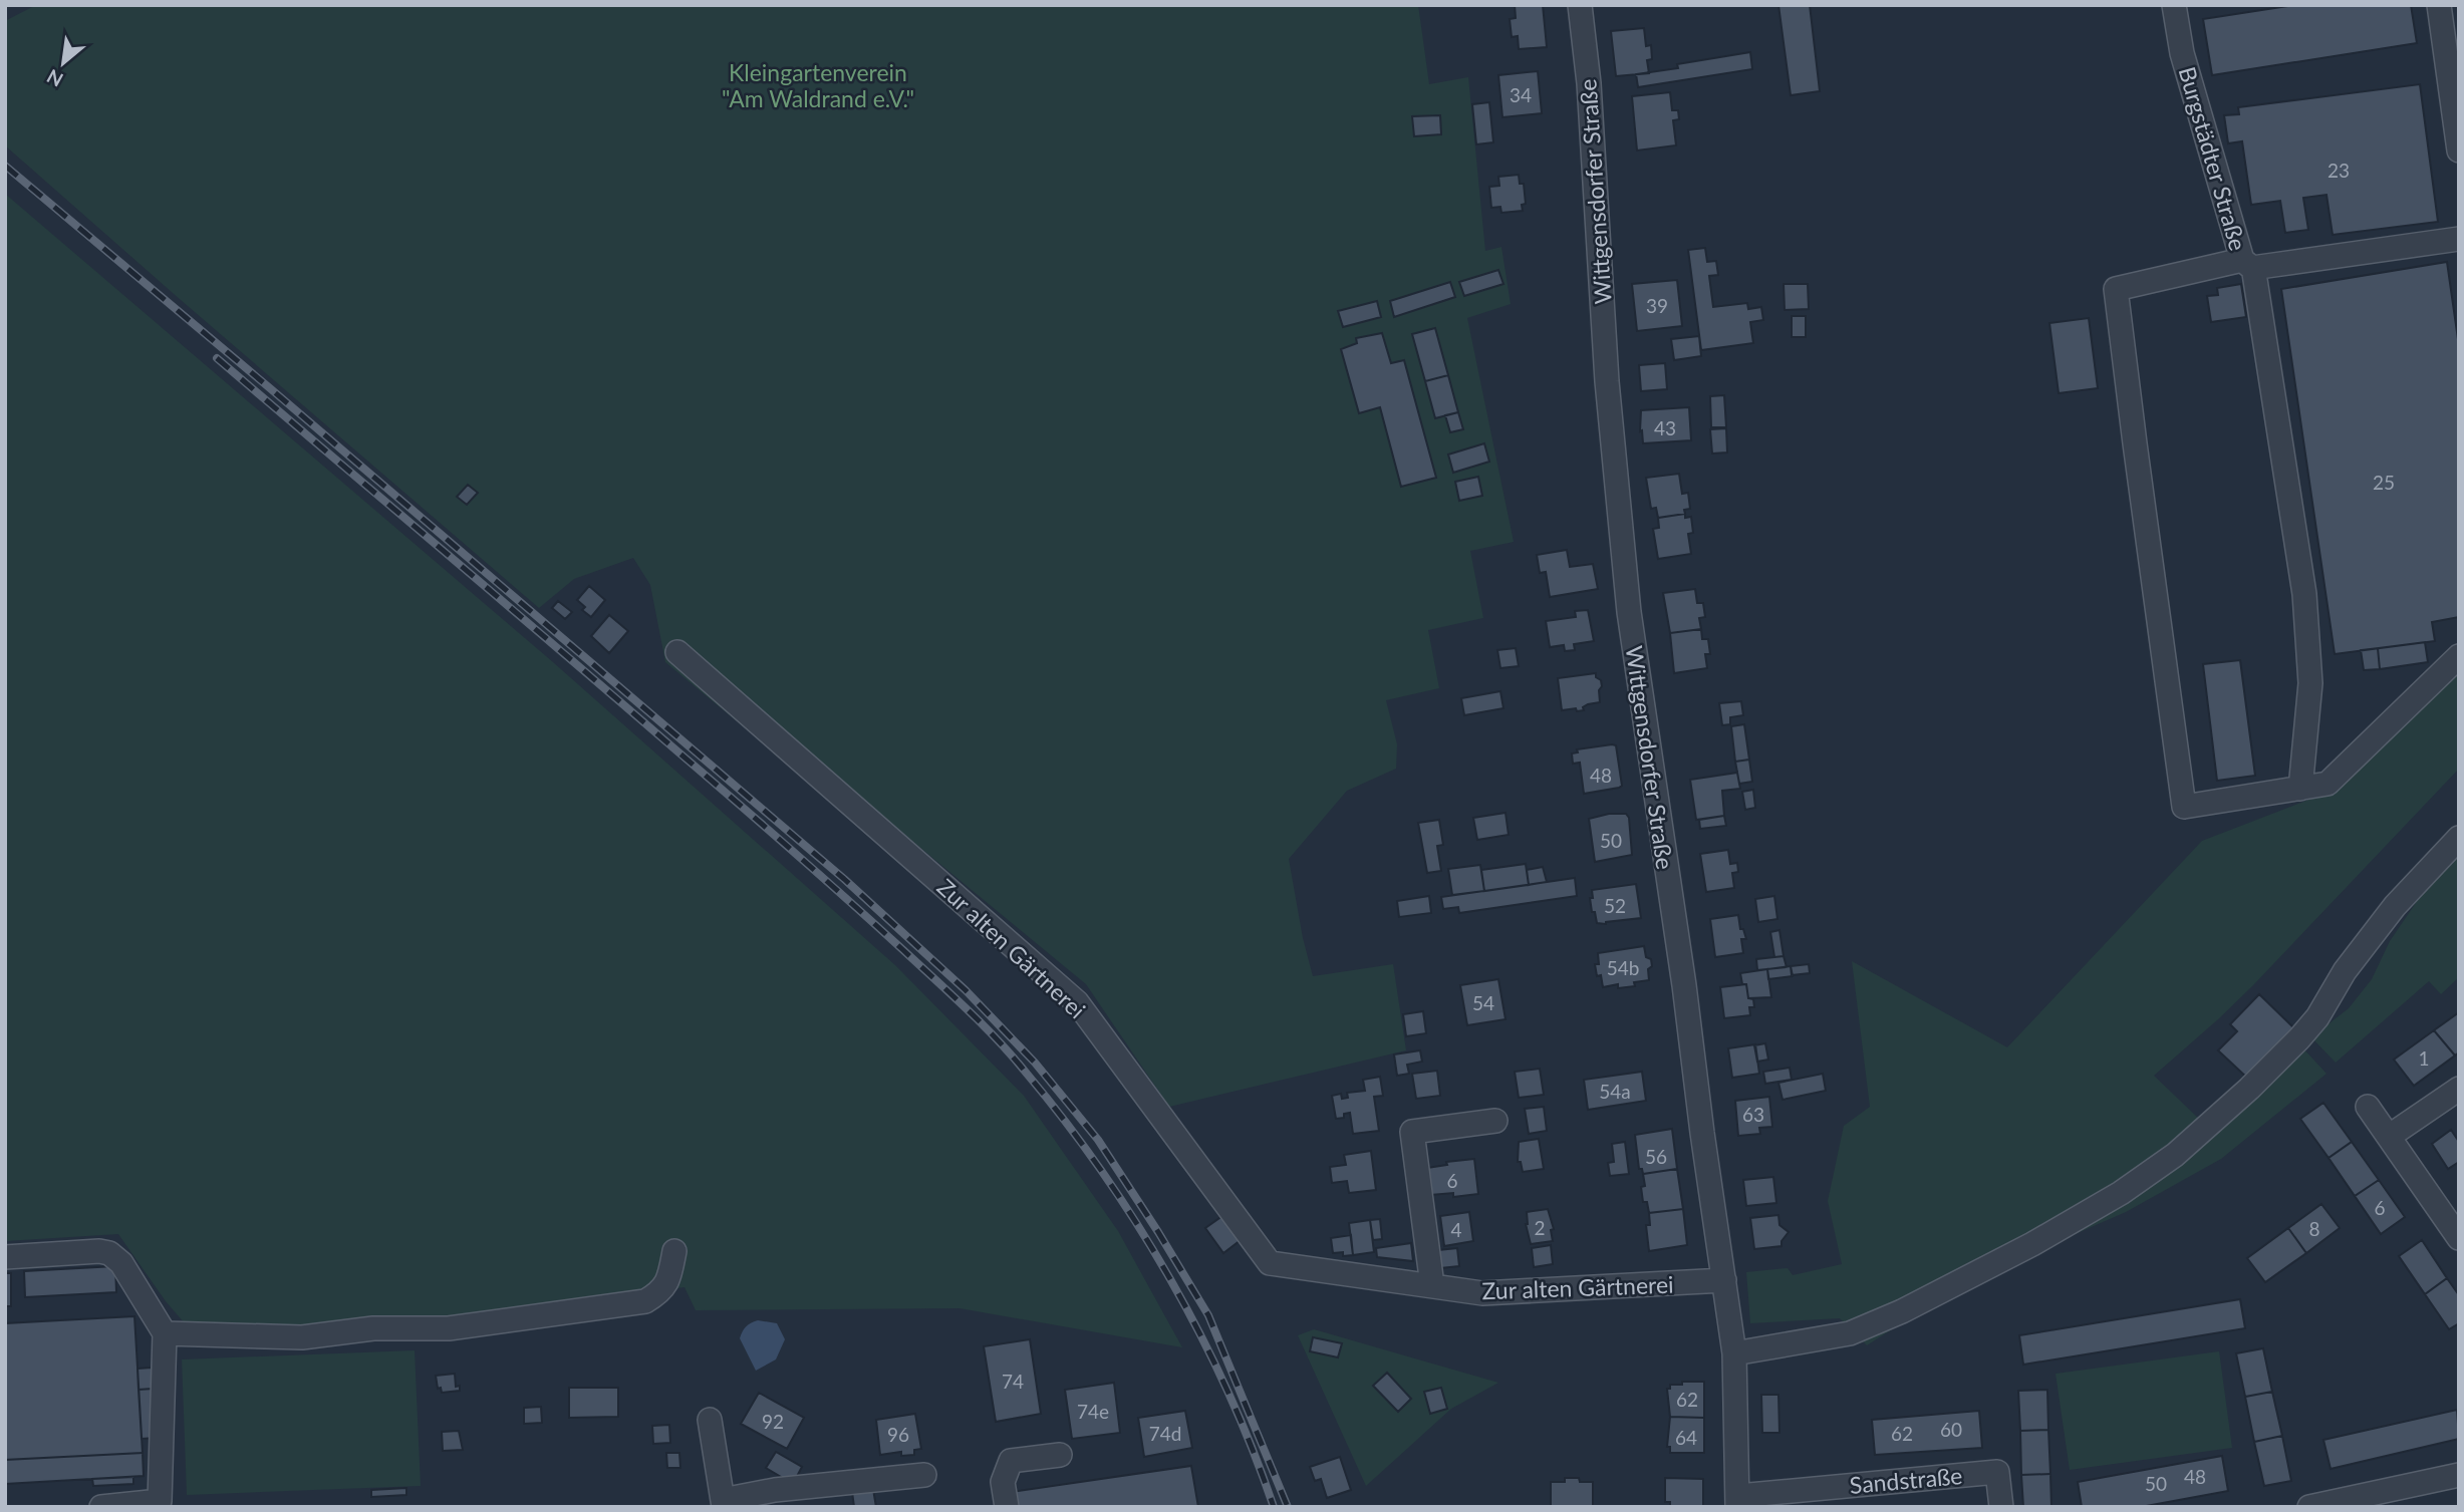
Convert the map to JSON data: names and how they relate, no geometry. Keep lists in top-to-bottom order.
{
  "streets": {
    "street": [
      "Burgstädter Straße",
      "Wittgensdorfer Straße",
      "Zur alten Gärtnerei",
      "Sandstraße"
    ]
  },
  "crossings": [
    ["Wittgensdorfer Straße", "Zur alten Gärtnerei"],
    ["Wittgensdorfer Straße", "Sandstraße"]
  ],
  "parks": ["Kleingartenverein \"Am Waldrand e.V.\""],
  "house_numbers": [
    "34",
    "23",
    "39",
    "43",
    "25",
    "48",
    "50",
    "52",
    "54b",
    "54",
    "1",
    "54a",
    "63",
    "56",
    "6",
    "6",
    "2",
    "8",
    "4",
    "74",
    "62",
    "74e",
    "92",
    "60",
    "74d",
    "62",
    "96",
    "64",
    "48",
    "50"
  ],
  "north": "bottom left"
}
